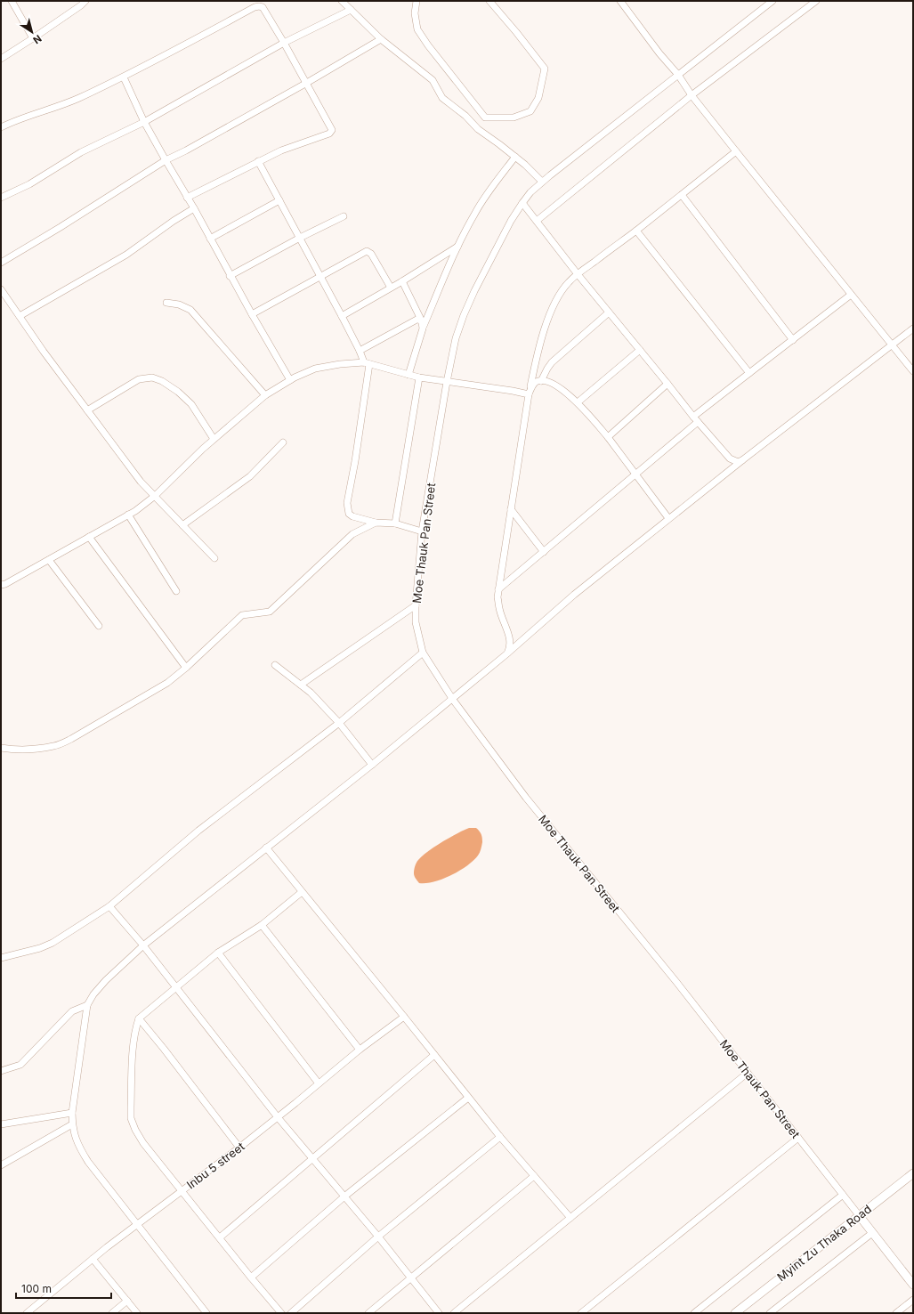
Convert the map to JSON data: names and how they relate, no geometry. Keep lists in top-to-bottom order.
{
  "streets": {
    "street": ["Moe Thauk Pan Street", "Inbu 5 street", "Myint Zu Thaka Road"]
  },
  "crossings": [
    ["Moe Thauk Pan Street", "Myint Zu Thaka Road"]
  ],
  "scale_bar": "100 m",
  "north": "bottom right"
}
